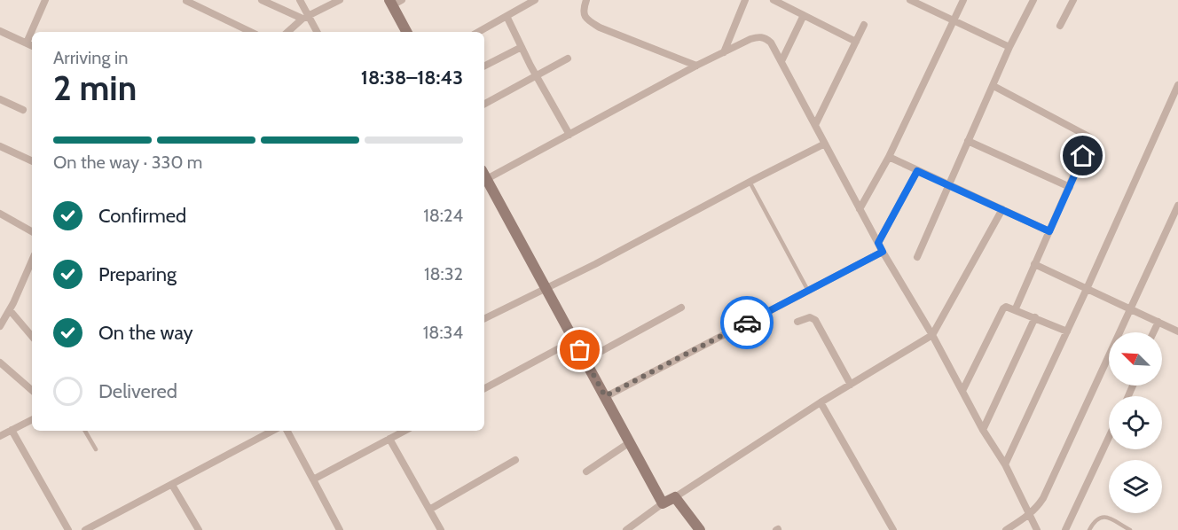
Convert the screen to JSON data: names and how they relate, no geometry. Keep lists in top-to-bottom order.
{
  "north": "top left",
  "page": {
    "heading": ["2 min", "Arriving in", "18:38–18:43"],
    "bar": "On the way · 330 m",
    "list": [
      ["Confirmed", "18:24"],
      ["Preparing", "18:32"],
      ["On the way", "18:34"],
      "Delivered"
    ]
  }
}
